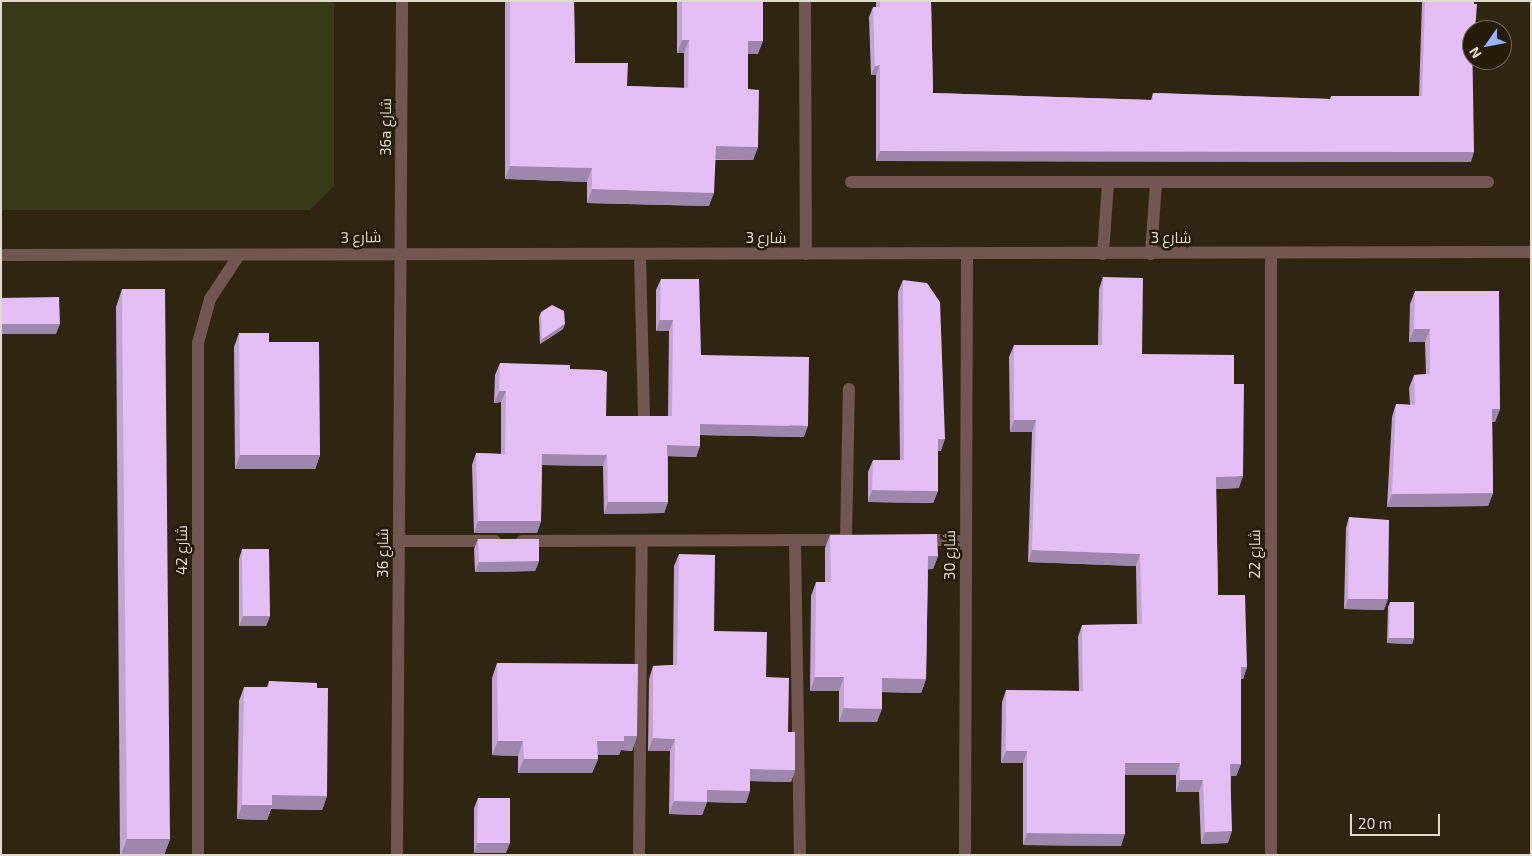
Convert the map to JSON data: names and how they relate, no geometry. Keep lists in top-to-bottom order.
{
  "streets": {
    "street": [
      "36a شارع",
      "شارع 3",
      "شارع 42",
      "شارع 36",
      "شارع 22",
      "شارع 30"
    ]
  },
  "crossings": [
    ["36a شارع", "شارع 3"],
    ["36a شارع", "شارع 36"],
    ["شارع 3", "شارع 42"],
    ["شارع 3", "شارع 36"],
    ["شارع 3", "شارع 22"],
    ["شارع 3", "شارع 30"]
  ],
  "scale_bar": "20 m",
  "north": "bottom left"
}
